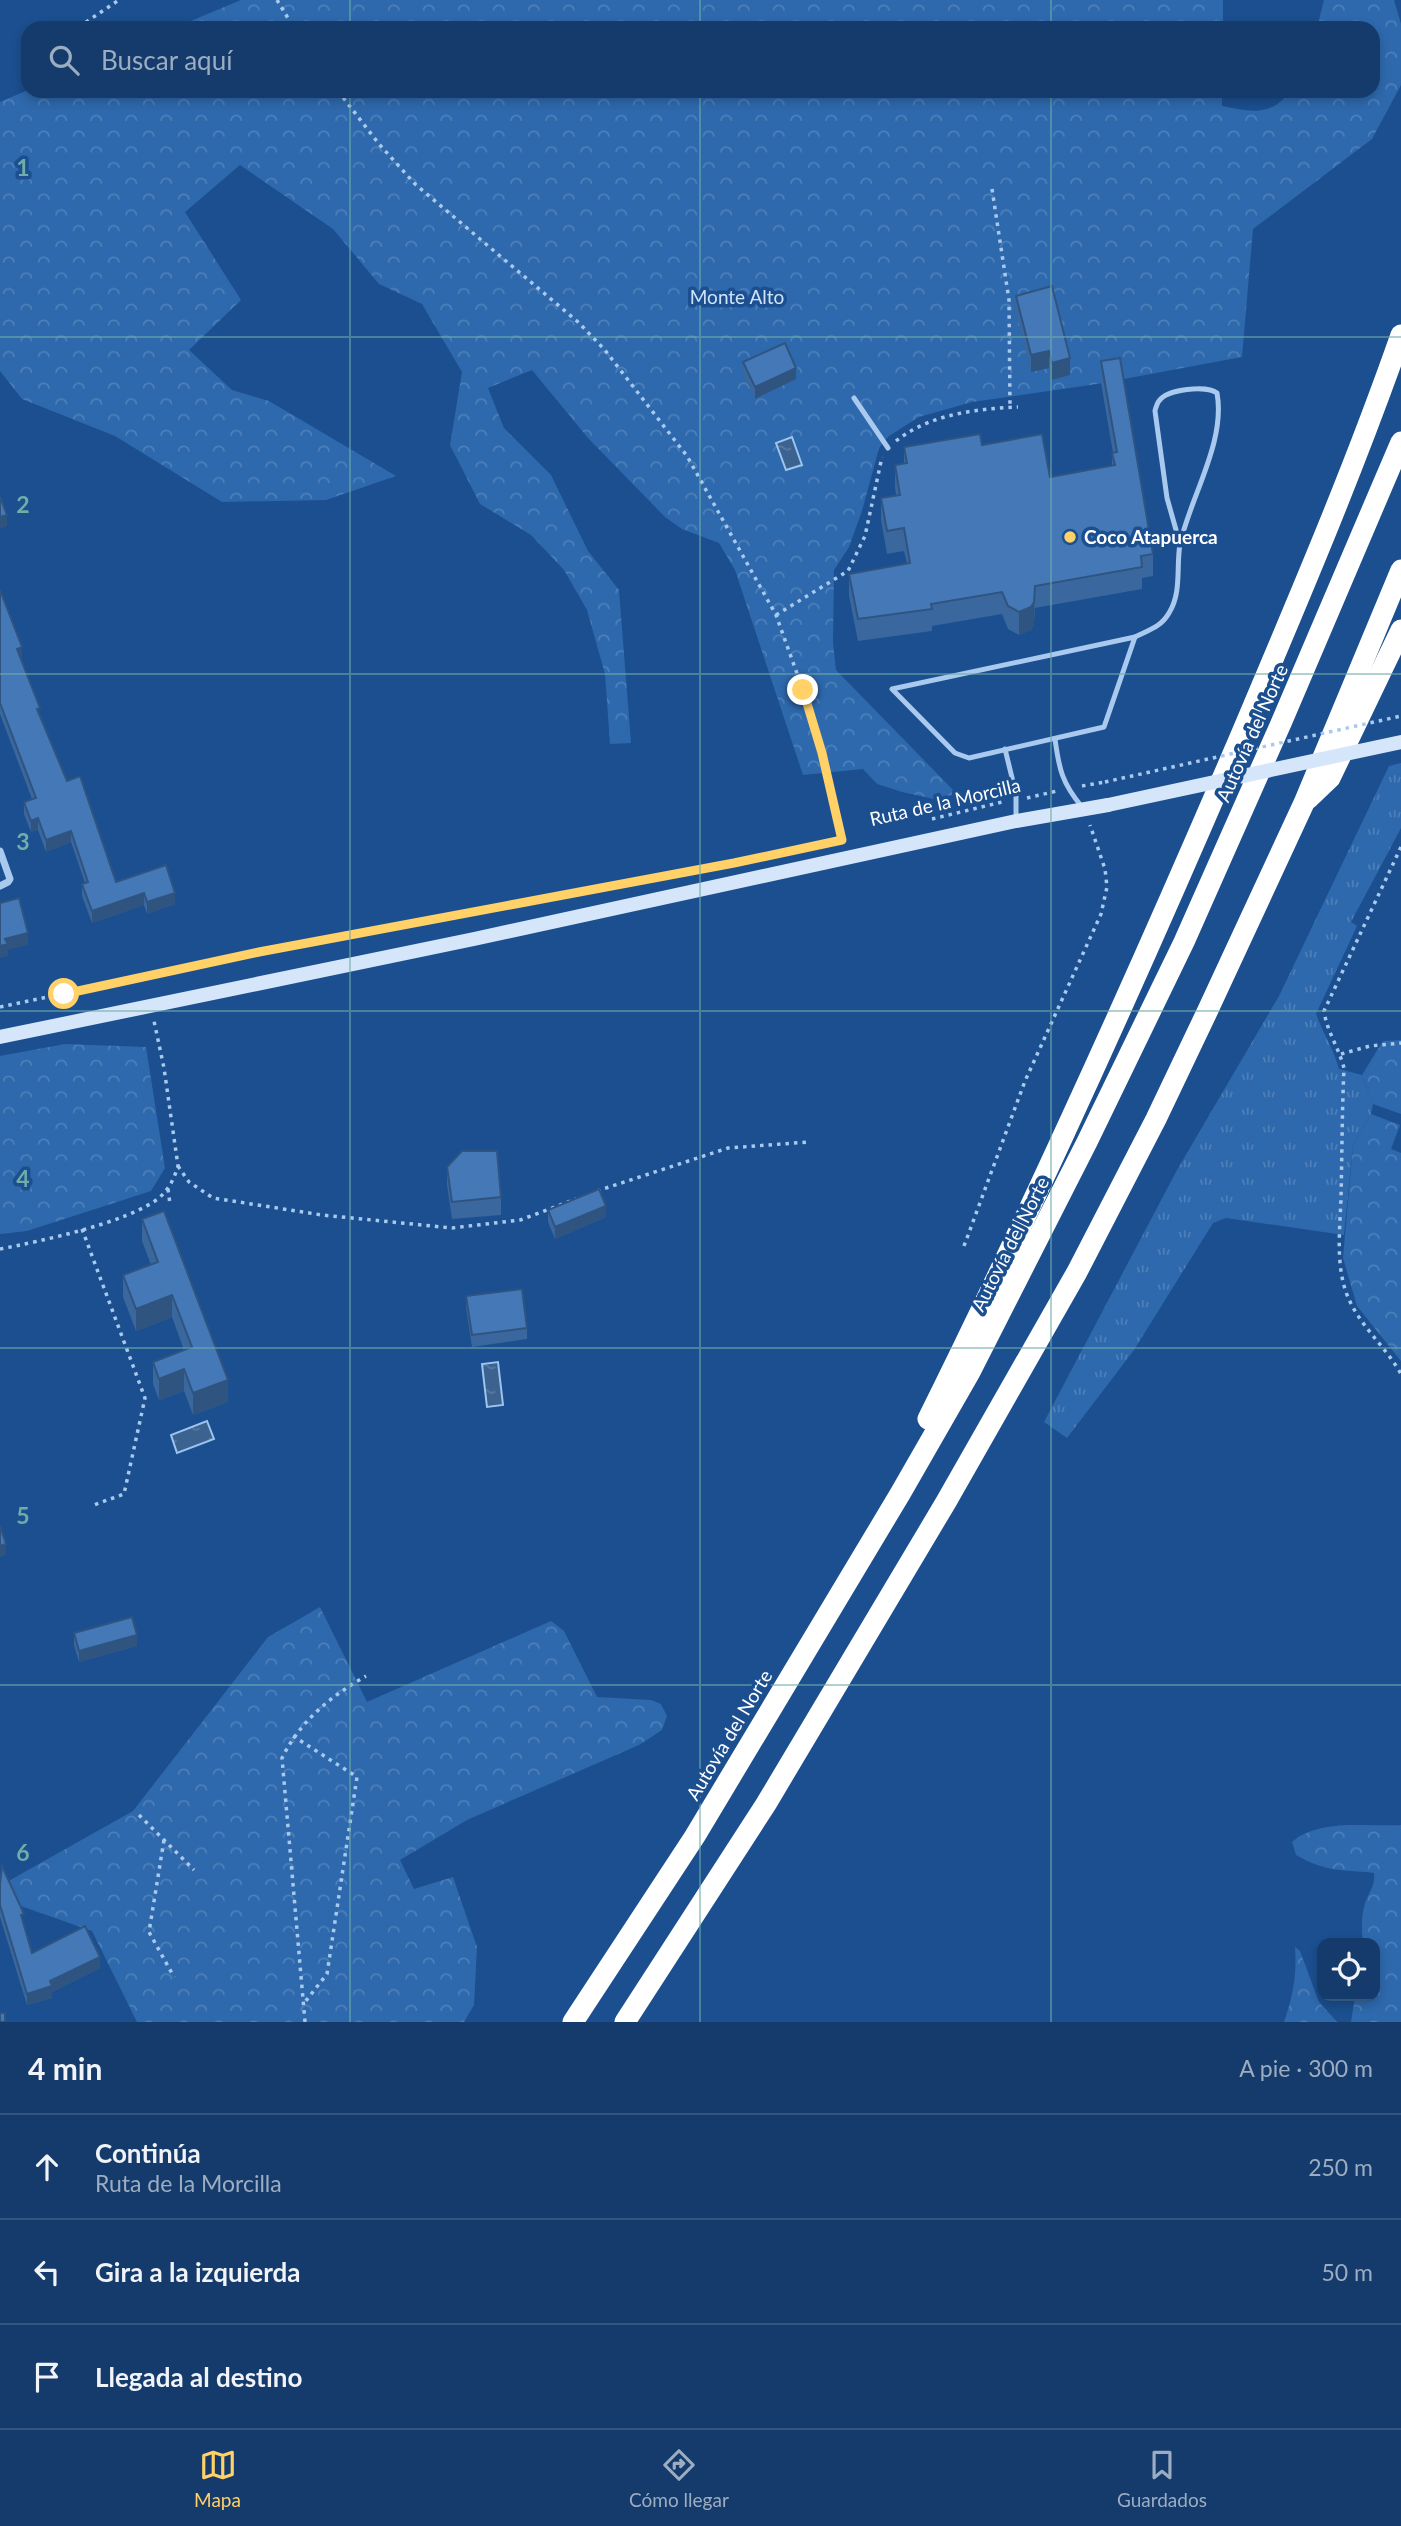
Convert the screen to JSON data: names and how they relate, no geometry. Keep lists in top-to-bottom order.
{
  "streets": {
    "highway": ["Autovía del Norte"],
    "path": ["Ruta de la Morcilla"]
  },
  "parks": ["Monte Alto"],
  "places": ["Coco Atapuerca"],
  "page": {
    "search": "Buscar aquí",
    "heading": ["4 min", "A pie · 300 m"],
    "list": [
      ["Continúa", "Ruta de la Morcilla", "250 m"],
      ["Gira a la izquierda", "50 m"],
      "Llegada al destino"
    ],
    "nav": ["Mapa", "Cómo llegar", "Guardados"]
  },
  "grid": {
    "rows": [
      "1",
      "2",
      "3",
      "4",
      "5",
      "6"
    ]
  }
}
